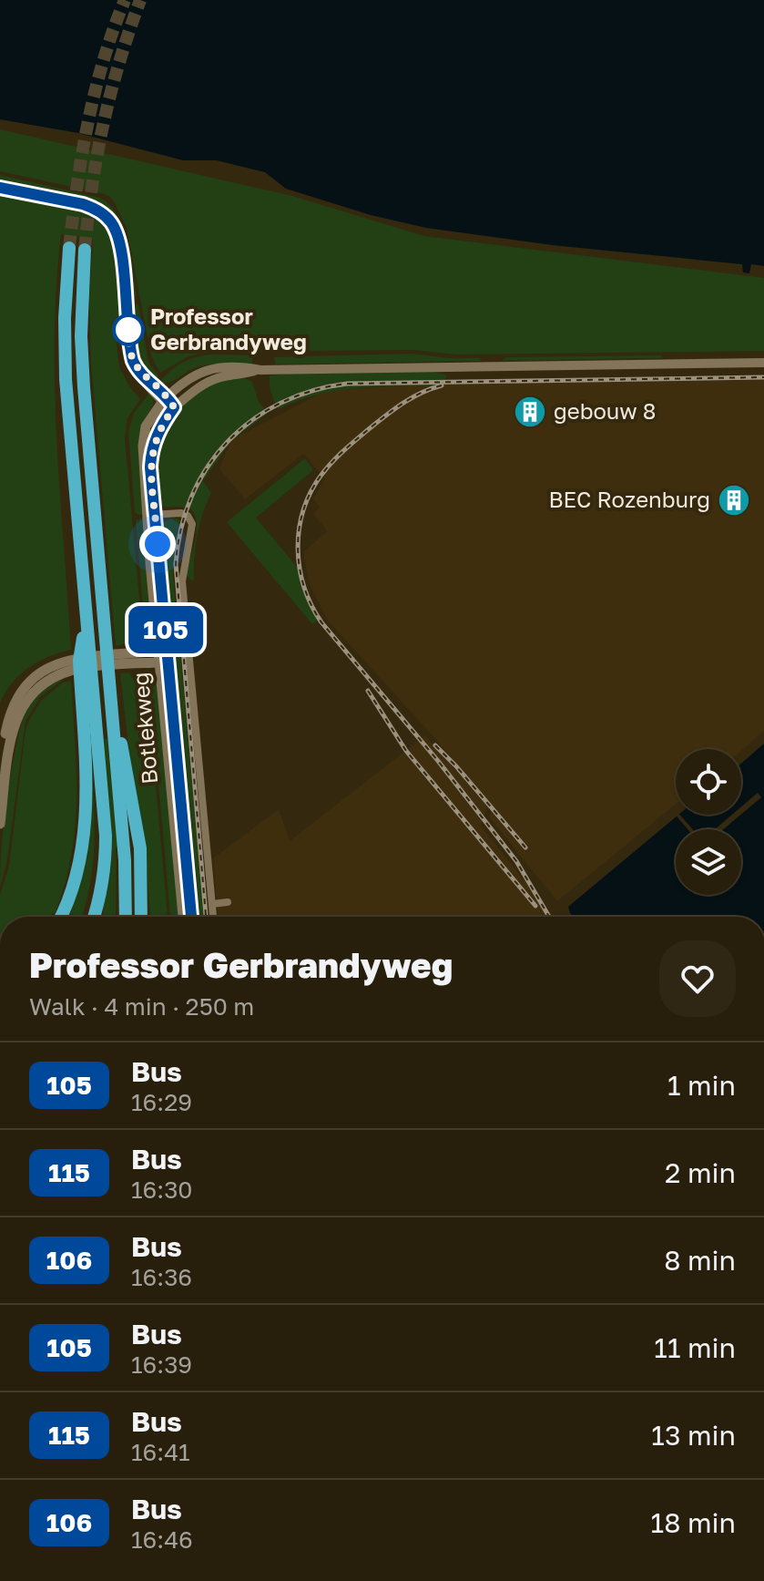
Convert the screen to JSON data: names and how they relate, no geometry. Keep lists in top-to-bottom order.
{
  "streets": {
    "main road": ["Botlekweg"]
  },
  "places": {
    "other": ["Professor Gerbrandyweg"],
    "building": ["gebouw 8", "BEC Rozenburg"]
  },
  "lines": ["bus line 105"],
  "page": {
    "on_map": "105",
    "heading": ["Professor Gerbrandyweg", "Walk · 4 min · 250 m"],
    "list": [
      {
        "mark": "105",
        "name": "Bus",
        "note": "16:29",
        "value": "1 min"
      },
      {
        "mark": "115",
        "name": "Bus",
        "note": "16:30",
        "value": "2 min"
      },
      {
        "mark": "106",
        "name": "Bus",
        "note": "16:36",
        "value": "8 min"
      },
      {
        "mark": "105",
        "name": "Bus",
        "note": "16:39",
        "value": "11 min"
      },
      {
        "mark": "115",
        "name": "Bus",
        "note": "16:41",
        "value": "13 min"
      },
      {
        "mark": "106",
        "name": "Bus",
        "note": "16:46",
        "value": "18 min"
      }
    ]
  }
}
